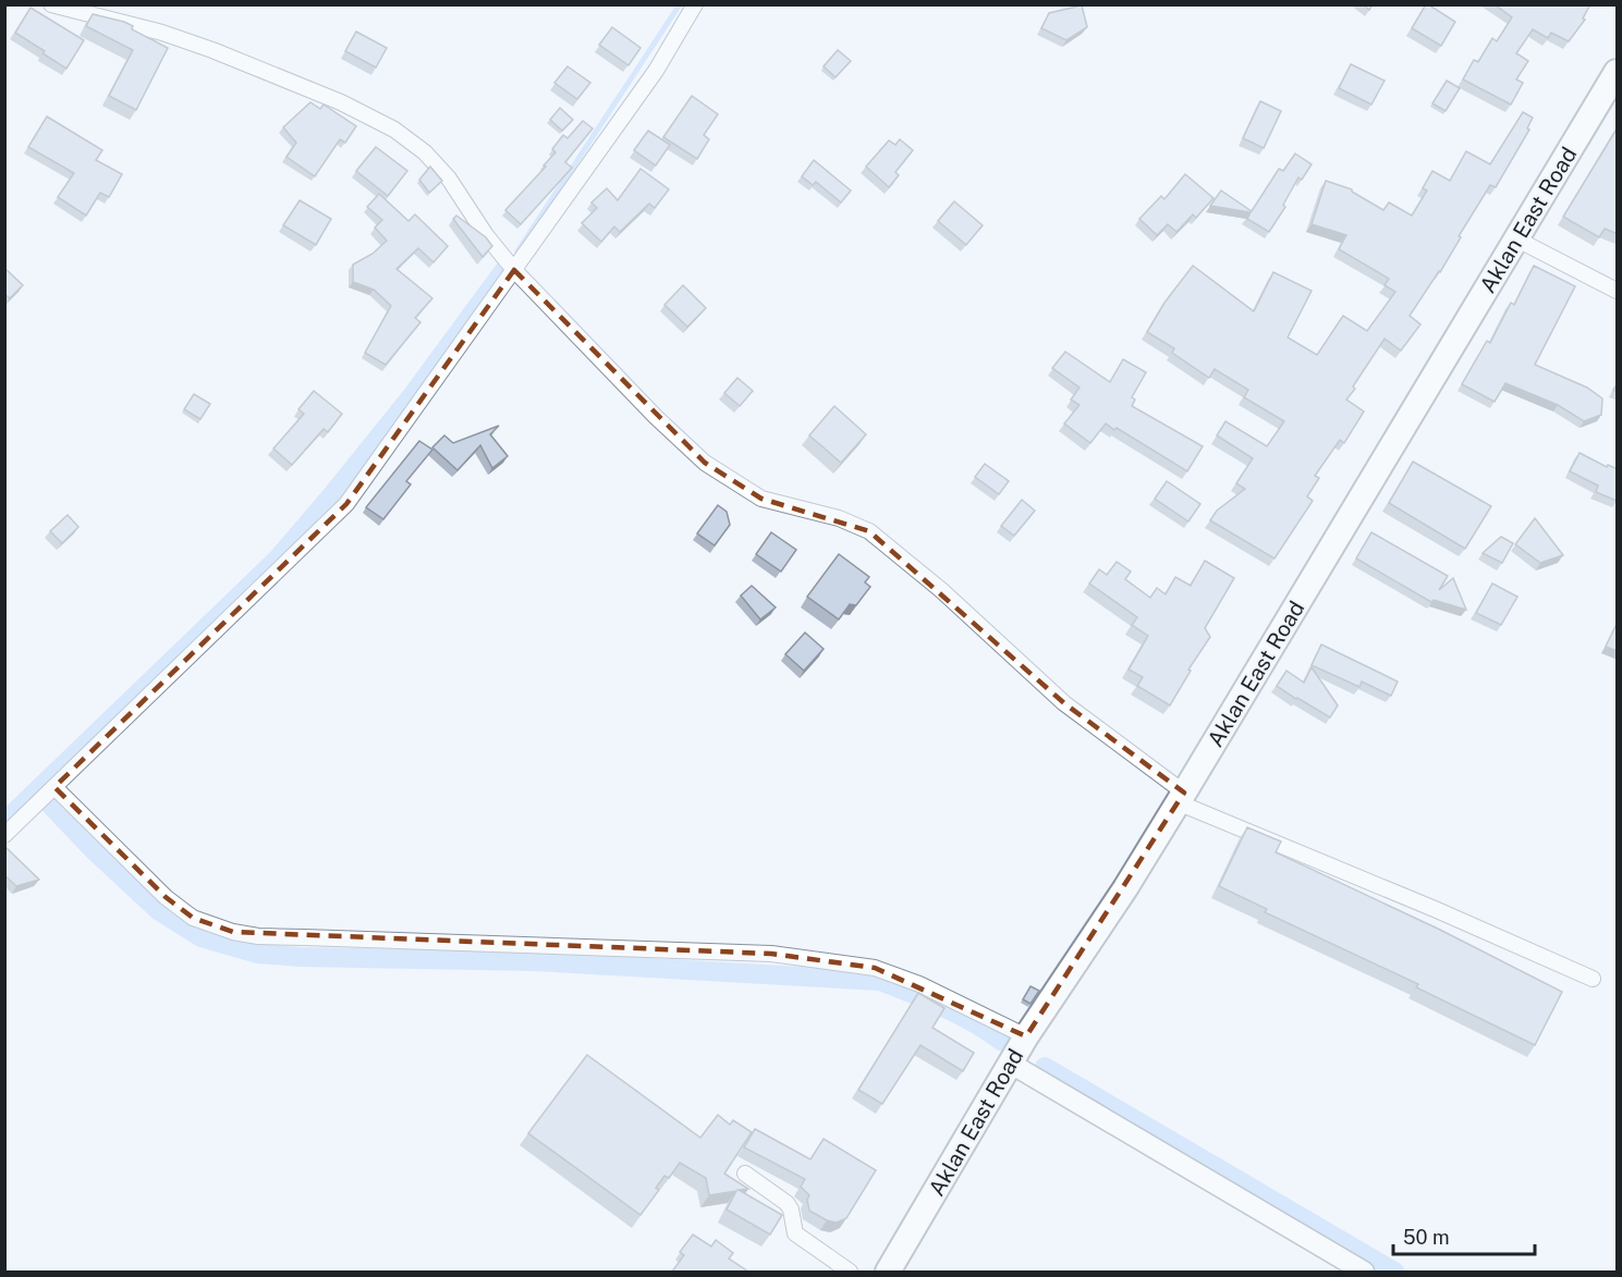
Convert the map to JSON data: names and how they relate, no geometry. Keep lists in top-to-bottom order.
{
  "streets": {
    "main road": ["Aklan East Road"]
  },
  "scale_bar": "50 m"
}
